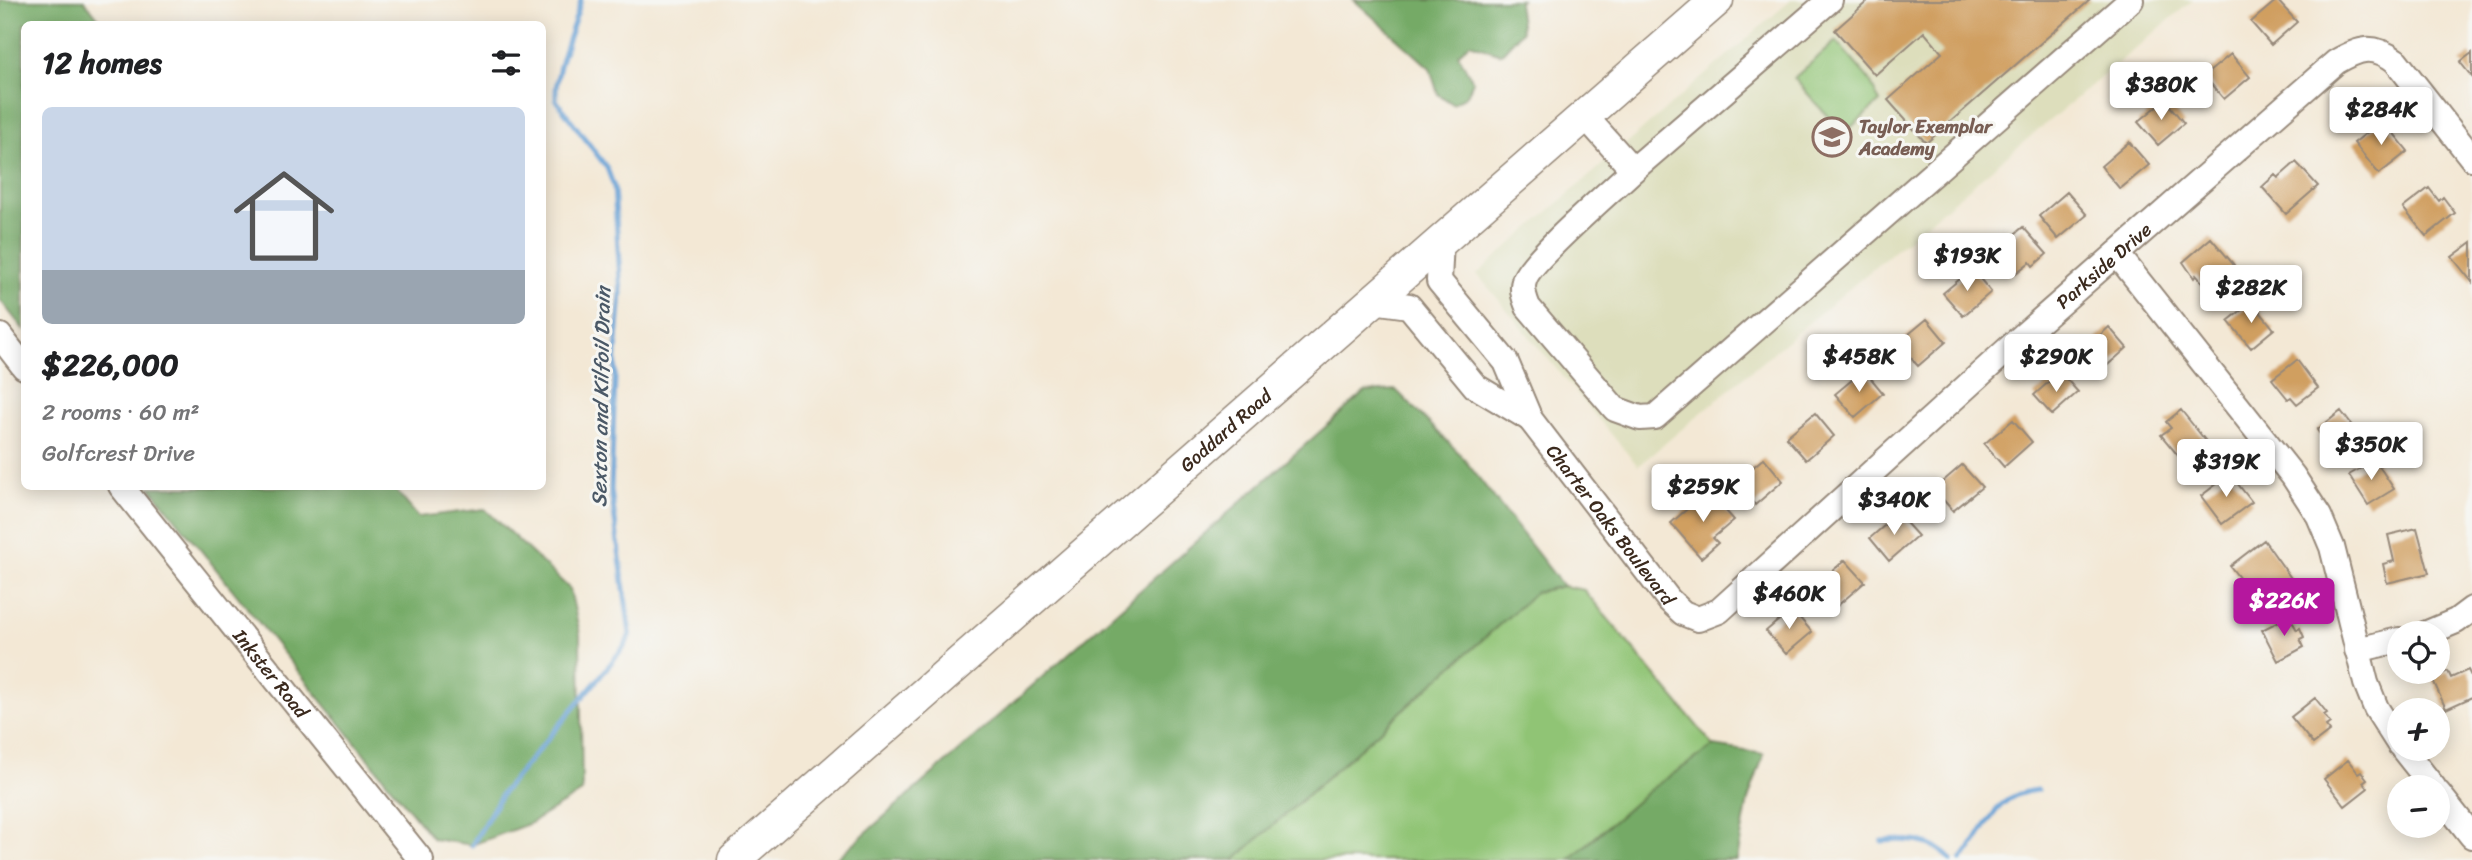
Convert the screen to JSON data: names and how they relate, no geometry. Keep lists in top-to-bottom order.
{
  "streets": {
    "main road": ["Goddard Road"],
    "street": ["Parkside Drive", "Charter Oaks Boulevard", "Inkster Road"]
  },
  "crossings": [
    ["Parkside Drive", "Charter Oaks Boulevard"],
    ["Goddard Road", "Charter Oaks Boulevard"]
  ],
  "water": ["Sexton and Kilfoil Drain"],
  "places": {
    "school or university": ["Taylor Exemplar Academy"]
  },
  "page": {
    "heading": "12 homes",
    "price": [
      "$380K",
      "$284K",
      "$193K",
      "$282K",
      "$458K",
      "$290K",
      "$350K",
      "$319K",
      "$259K",
      "$340K",
      "$460K",
      "$226K"
    ],
    "list": [
      {
        "name": "$226,000",
        "note": "2 rooms · 60 m² · Golfcrest Drive"
      }
    ],
    "map_buttons": ["+", "−"]
  }
}
